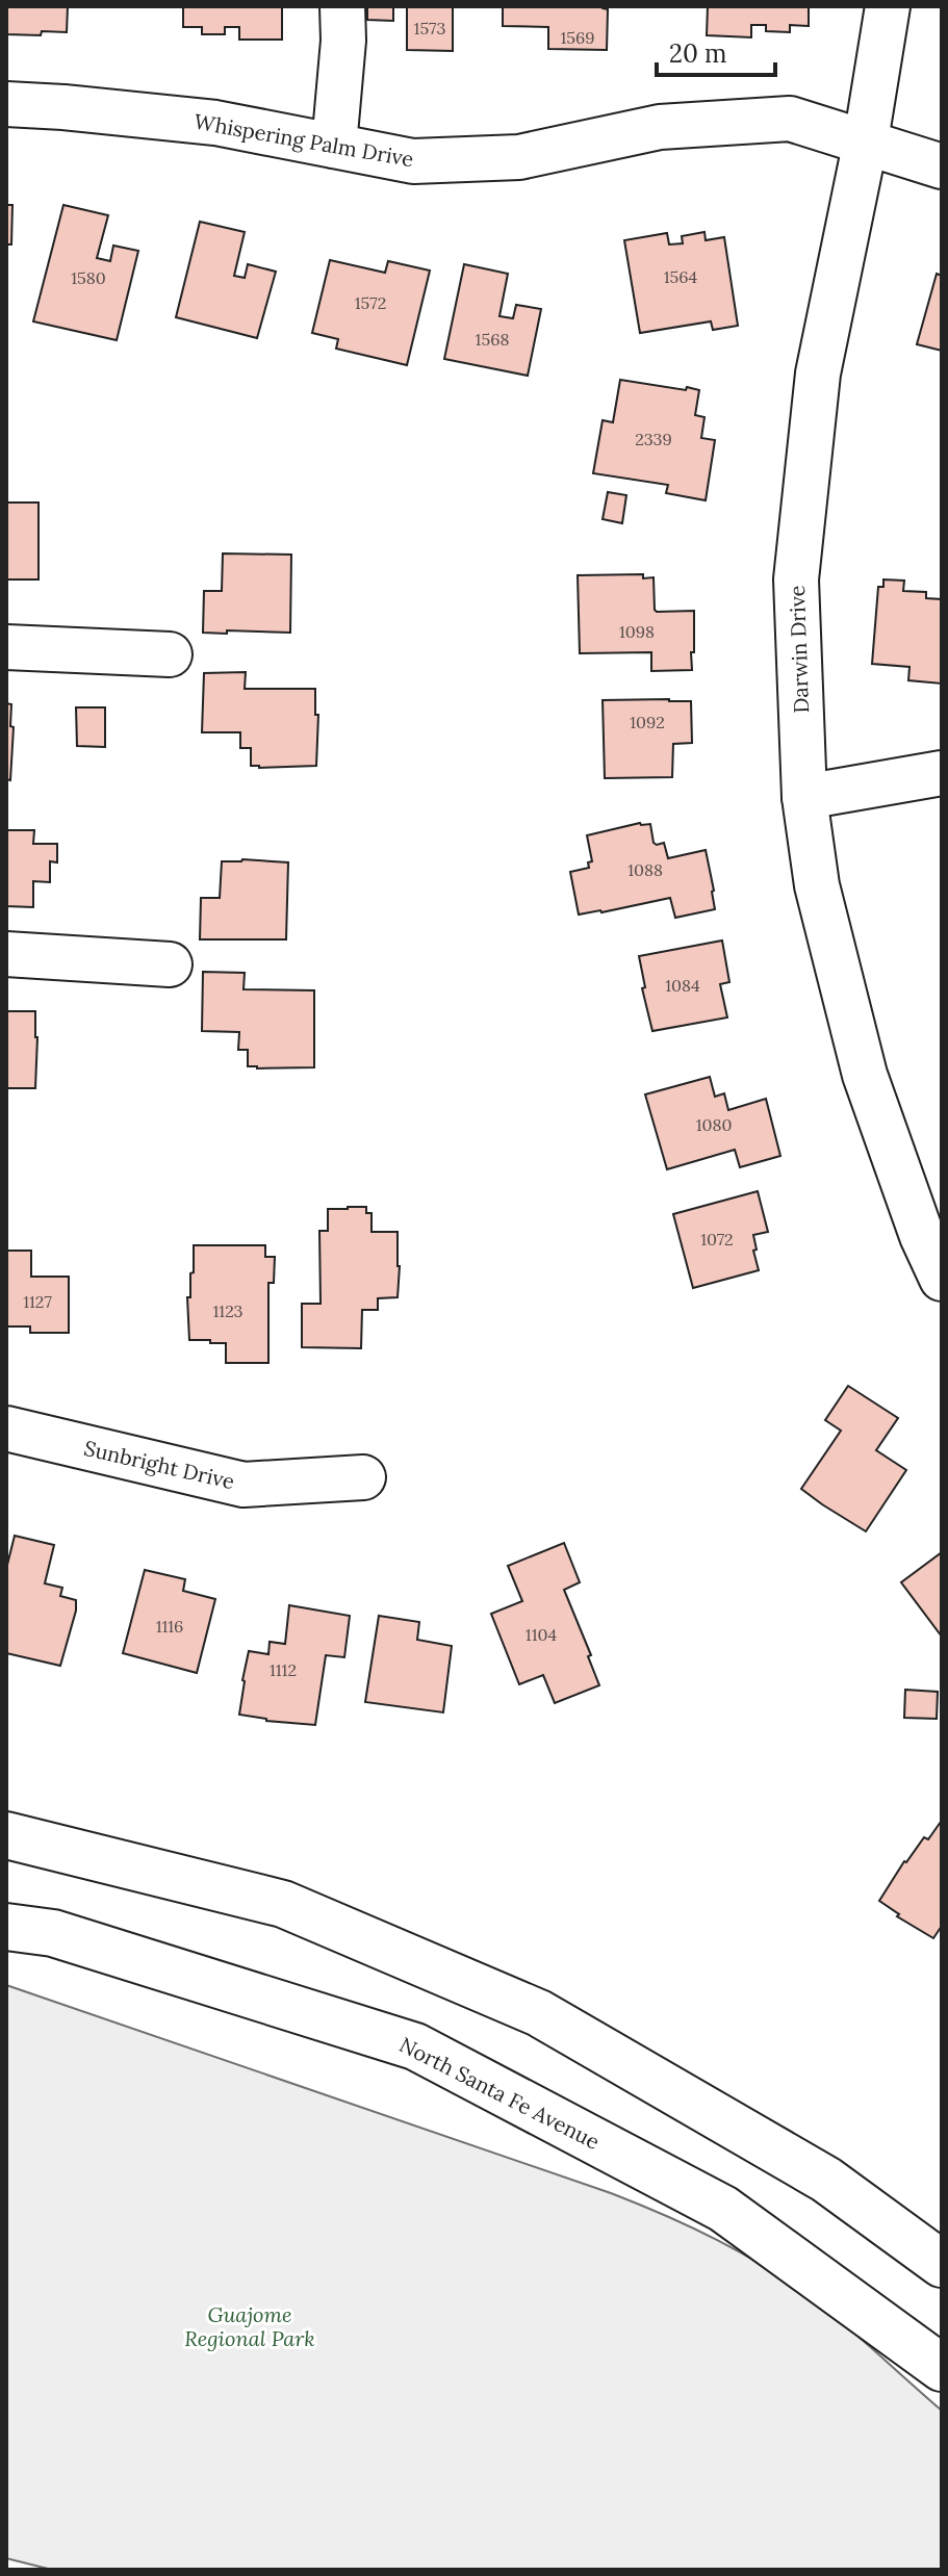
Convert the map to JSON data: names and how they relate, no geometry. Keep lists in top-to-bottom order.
{
  "streets": {
    "main road": ["North Santa Fe Avenue"],
    "street": ["Whispering Palm Drive", "Darwin Drive", "Sunbright Drive"]
  },
  "crossings": [
    ["Whispering Palm Drive", "Darwin Drive"]
  ],
  "parks": ["Guajome Regional Park"],
  "house_numbers": [
    "1573",
    "1569",
    "1564",
    "1580",
    "1572",
    "1568",
    "2339",
    "1098",
    "1092",
    "1088",
    "1084",
    "1080",
    "1072",
    "1127",
    "1123",
    "1116",
    "1104",
    "1112"
  ],
  "scale_bar": "20 m"
}
